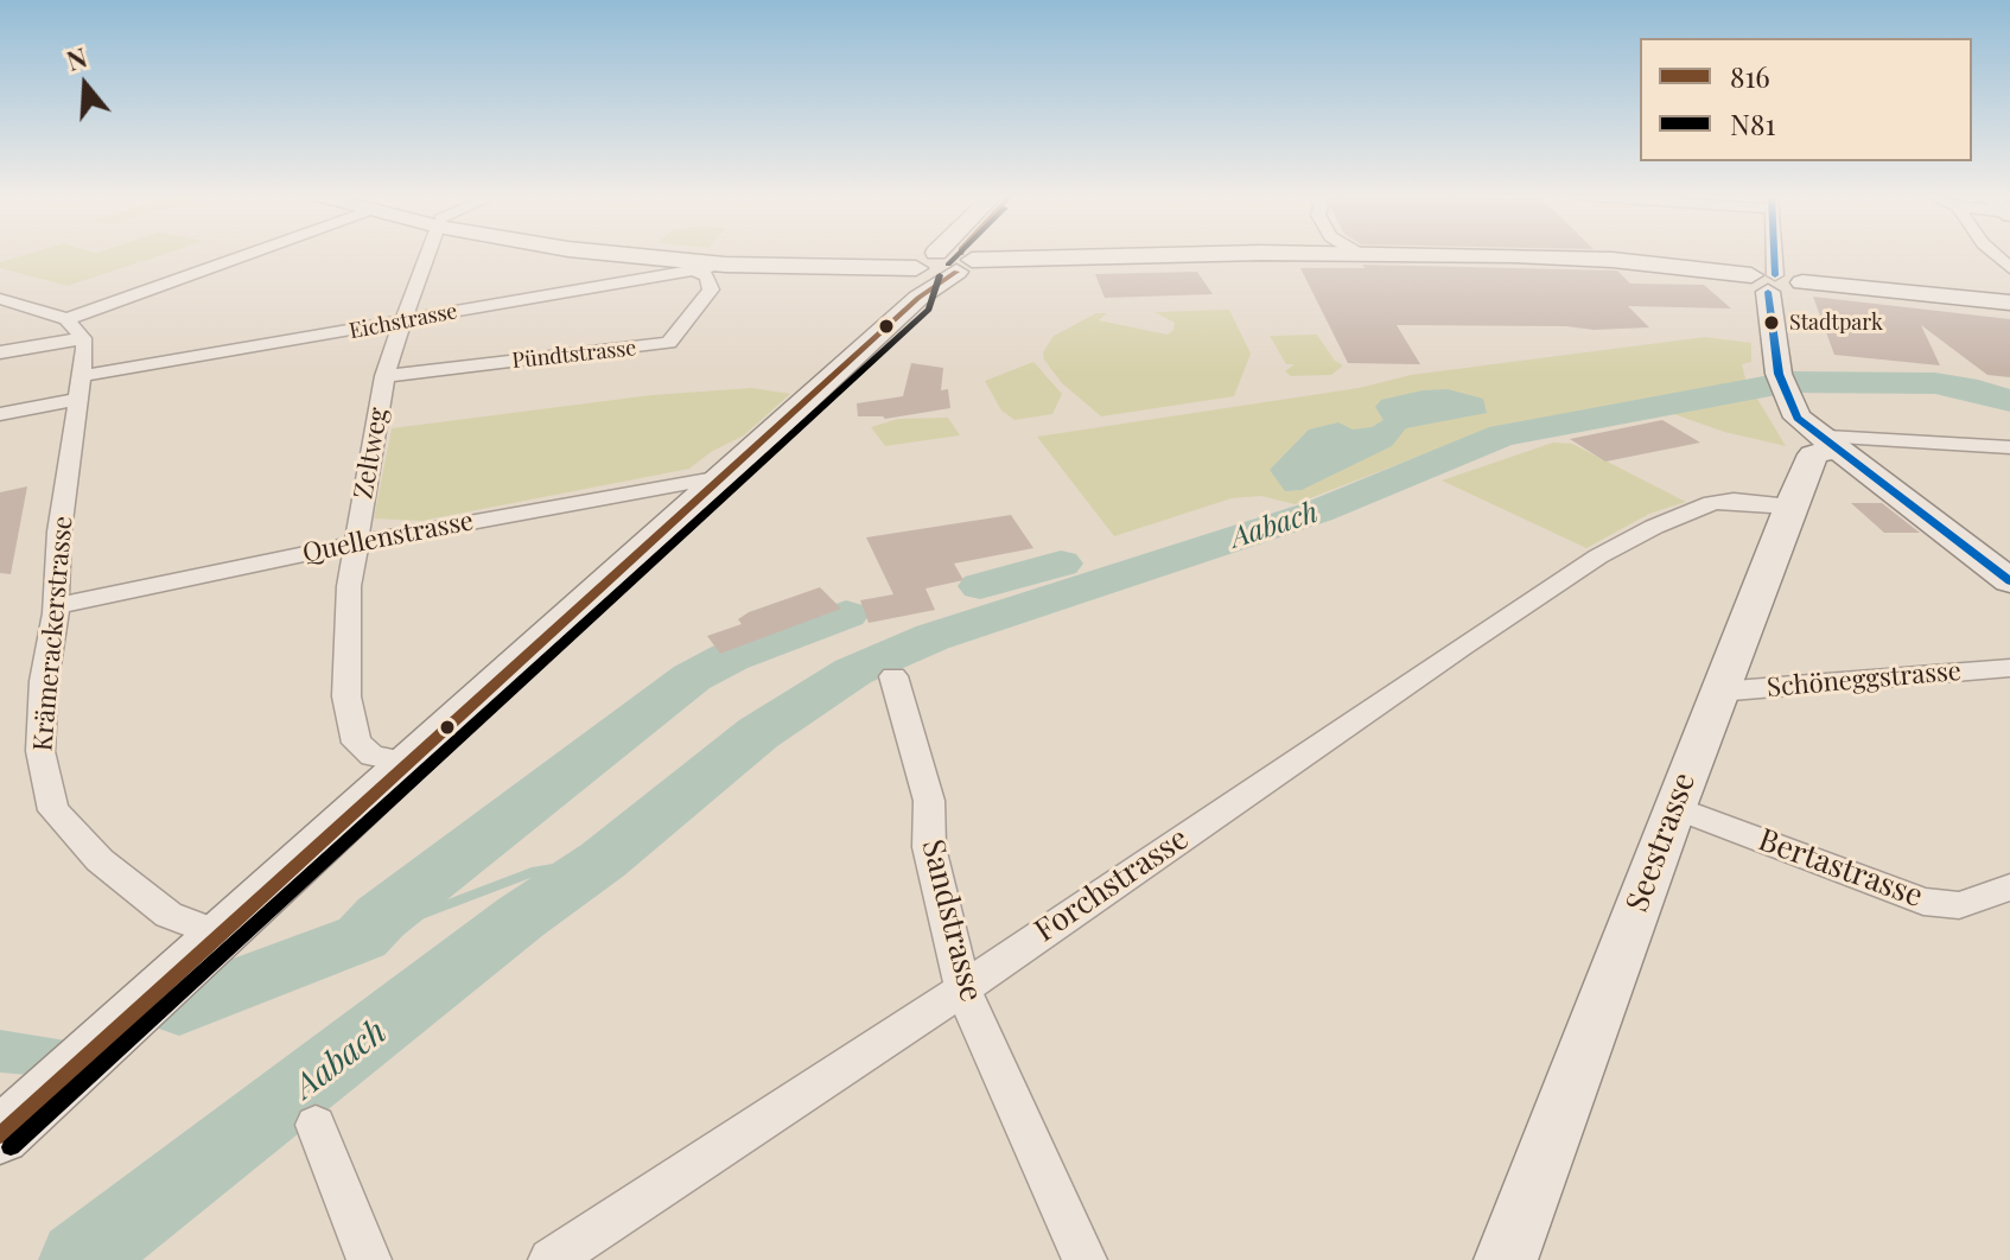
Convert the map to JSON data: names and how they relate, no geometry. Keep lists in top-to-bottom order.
{
  "streets": {
    "main road": ["Seestrasse"],
    "street": [
      "Eichstrasse",
      "Pündtstrasse",
      "Zeltweg",
      "Quellenstrasse",
      "Krämerackerstrasse",
      "Schöneggstrasse",
      "Bertastrasse",
      "Forchstrasse",
      "Sandstrasse"
    ]
  },
  "crossings": [
    ["Eichstrasse", "Pündtstrasse"],
    ["Eichstrasse", "Zeltweg"],
    ["Eichstrasse", "Krämerackerstrasse"],
    ["Pündtstrasse", "Zeltweg"],
    ["Zeltweg", "Quellenstrasse"],
    ["Quellenstrasse", "Krämerackerstrasse"],
    ["Schöneggstrasse", "Seestrasse"],
    ["Seestrasse", "Bertastrasse"],
    ["Seestrasse", "Forchstrasse"],
    ["Forchstrasse", "Sandstrasse"]
  ],
  "water": ["Aabach"],
  "places": ["Stadtpark"],
  "lines": ["transit line N81", "transit line 816"],
  "legend": ["816", "N81"],
  "north": "top"
}
